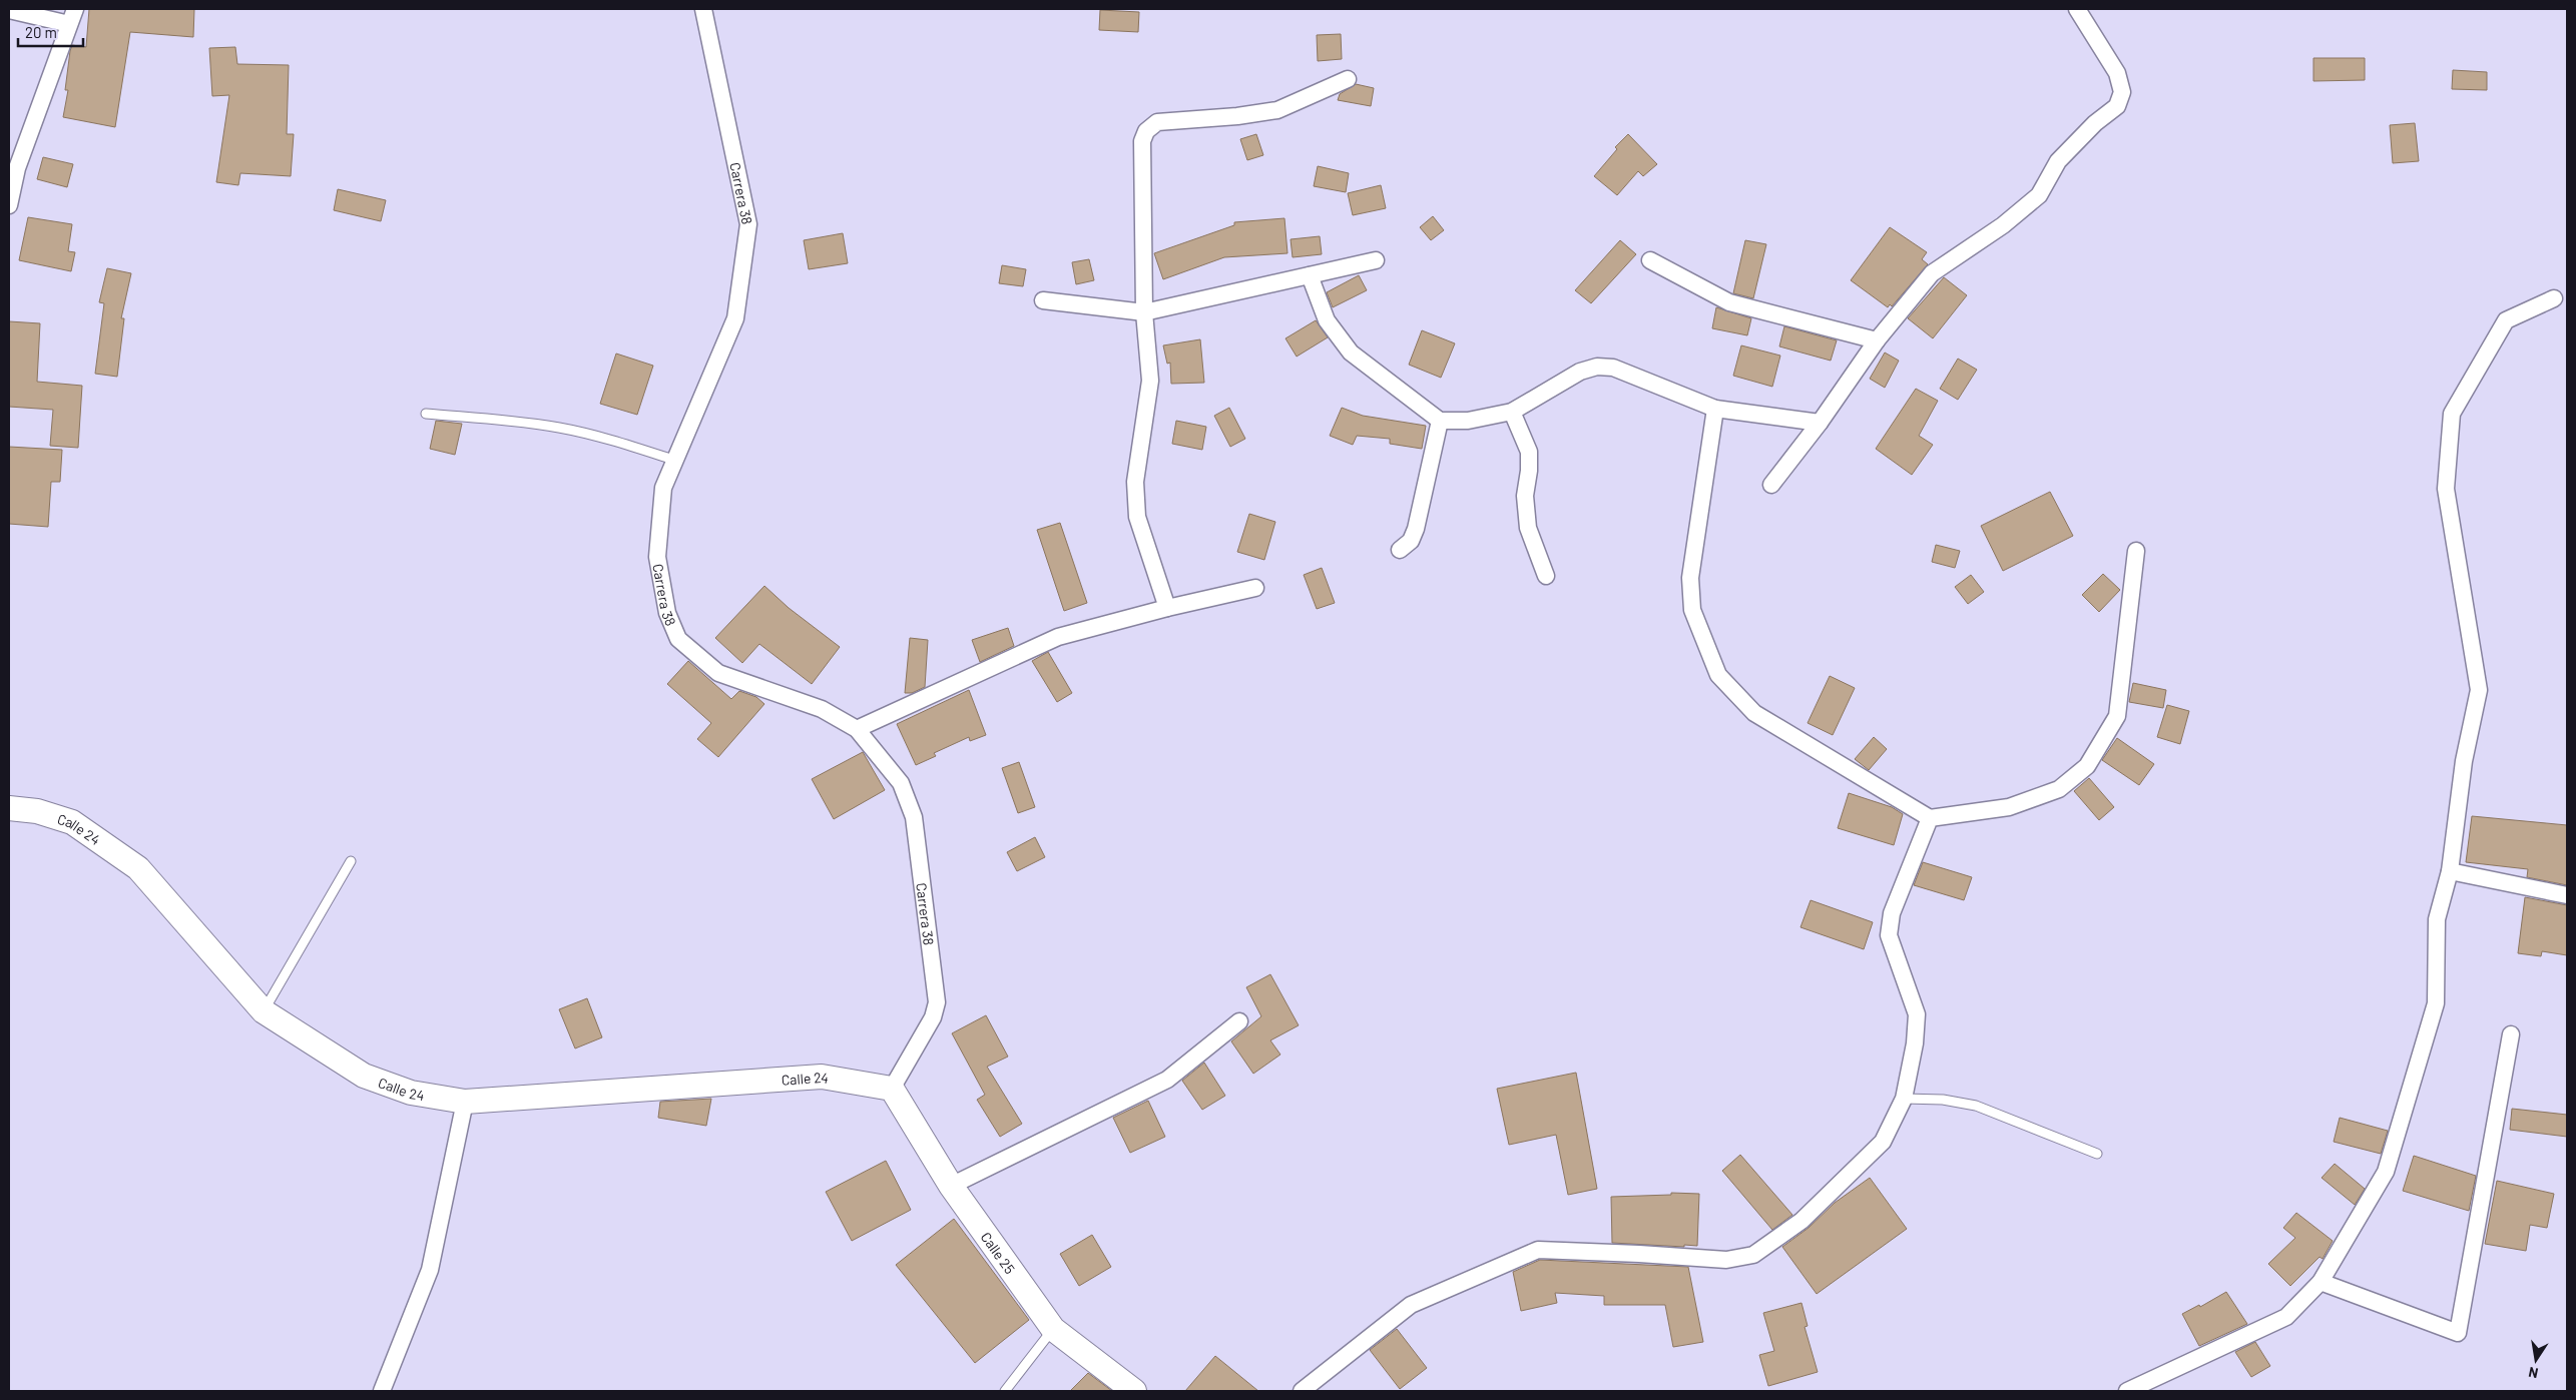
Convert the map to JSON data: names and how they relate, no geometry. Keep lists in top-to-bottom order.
{
  "streets": {
    "street": ["Carrera 38", "Calle 24", "Calle 25"]
  },
  "crossings": [
    ["Carrera 38", "Calle 24"],
    ["Carrera 38", "Calle 25"],
    ["Calle 24", "Calle 25"]
  ],
  "scale_bar": "20 m",
  "north": "bottom"
}
